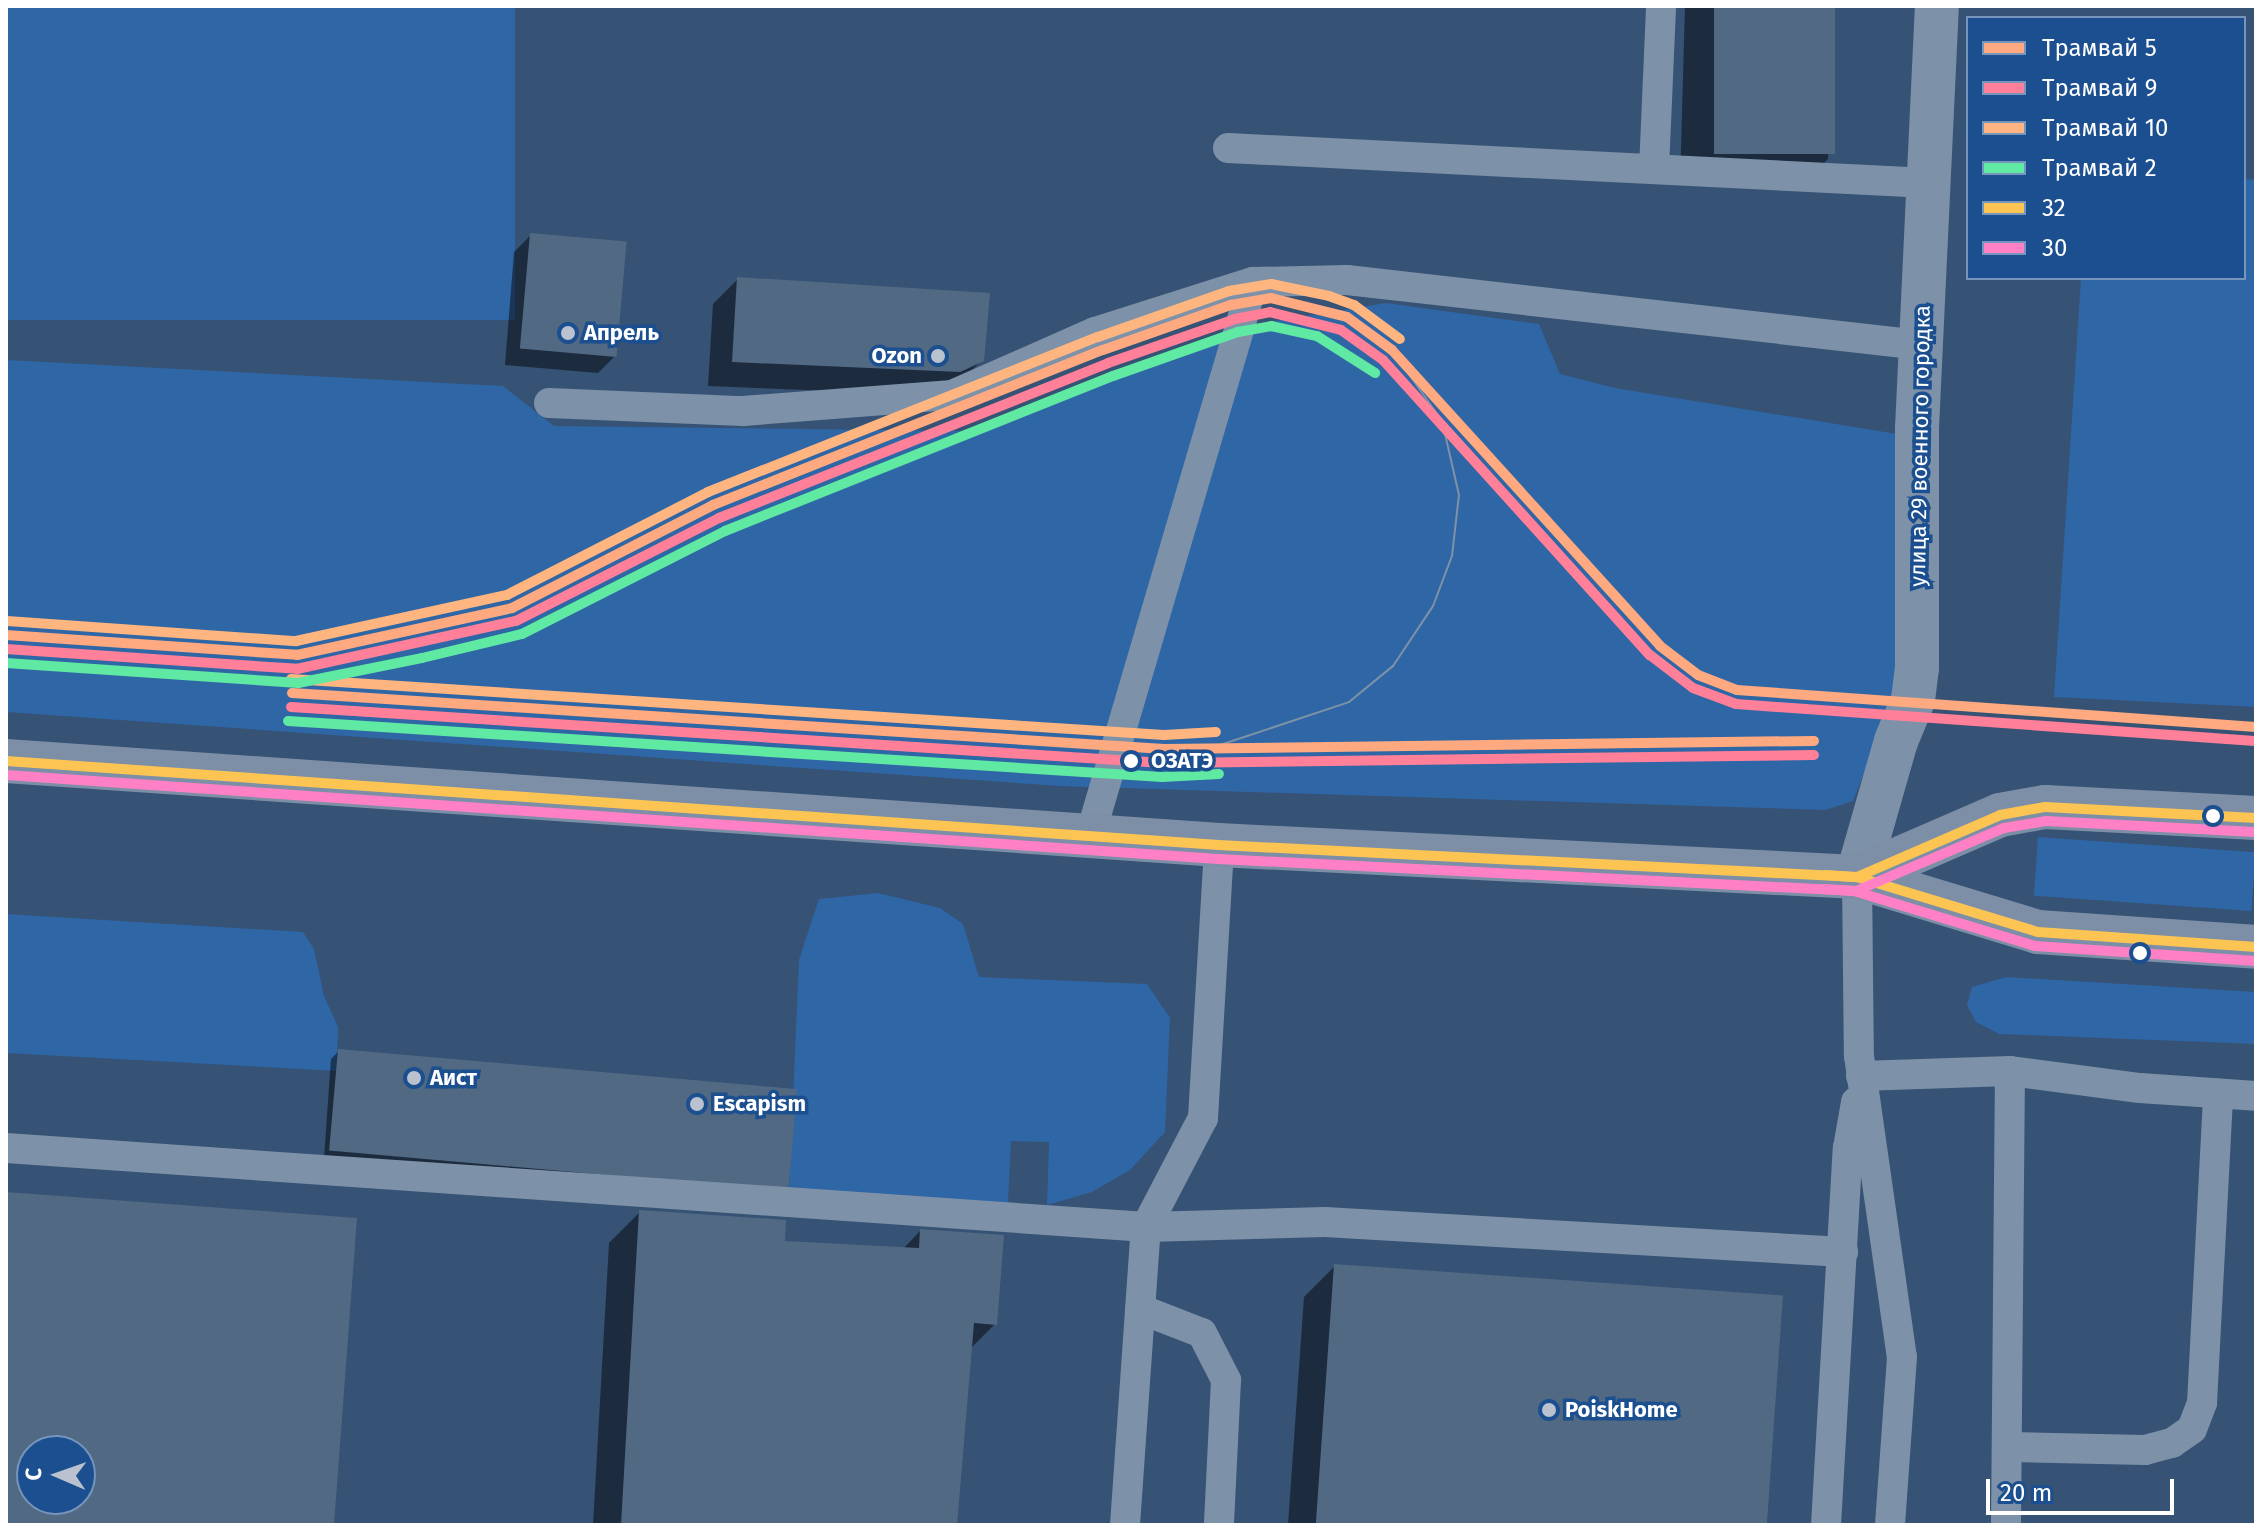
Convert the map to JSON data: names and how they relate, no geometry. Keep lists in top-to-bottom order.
{
  "streets": {
    "street": ["улица 29 военного городка"]
  },
  "places": [
    "Апрель",
    "Ozon",
    "ОЗАТЭ",
    "Аист",
    "Escapism",
    "PoiskHome"
  ],
  "lines": [
    "tram line 10",
    "tram line 5",
    "tram line 9",
    "tram line 2",
    "transit line 32",
    "transit line 30"
  ],
  "legend": [
    "Трамвай 5",
    "Трамвай 9",
    "Трамвай 10",
    "Трамвай 2",
    "32",
    "30"
  ],
  "scale_bar": "20 m",
  "north": "left"
}
